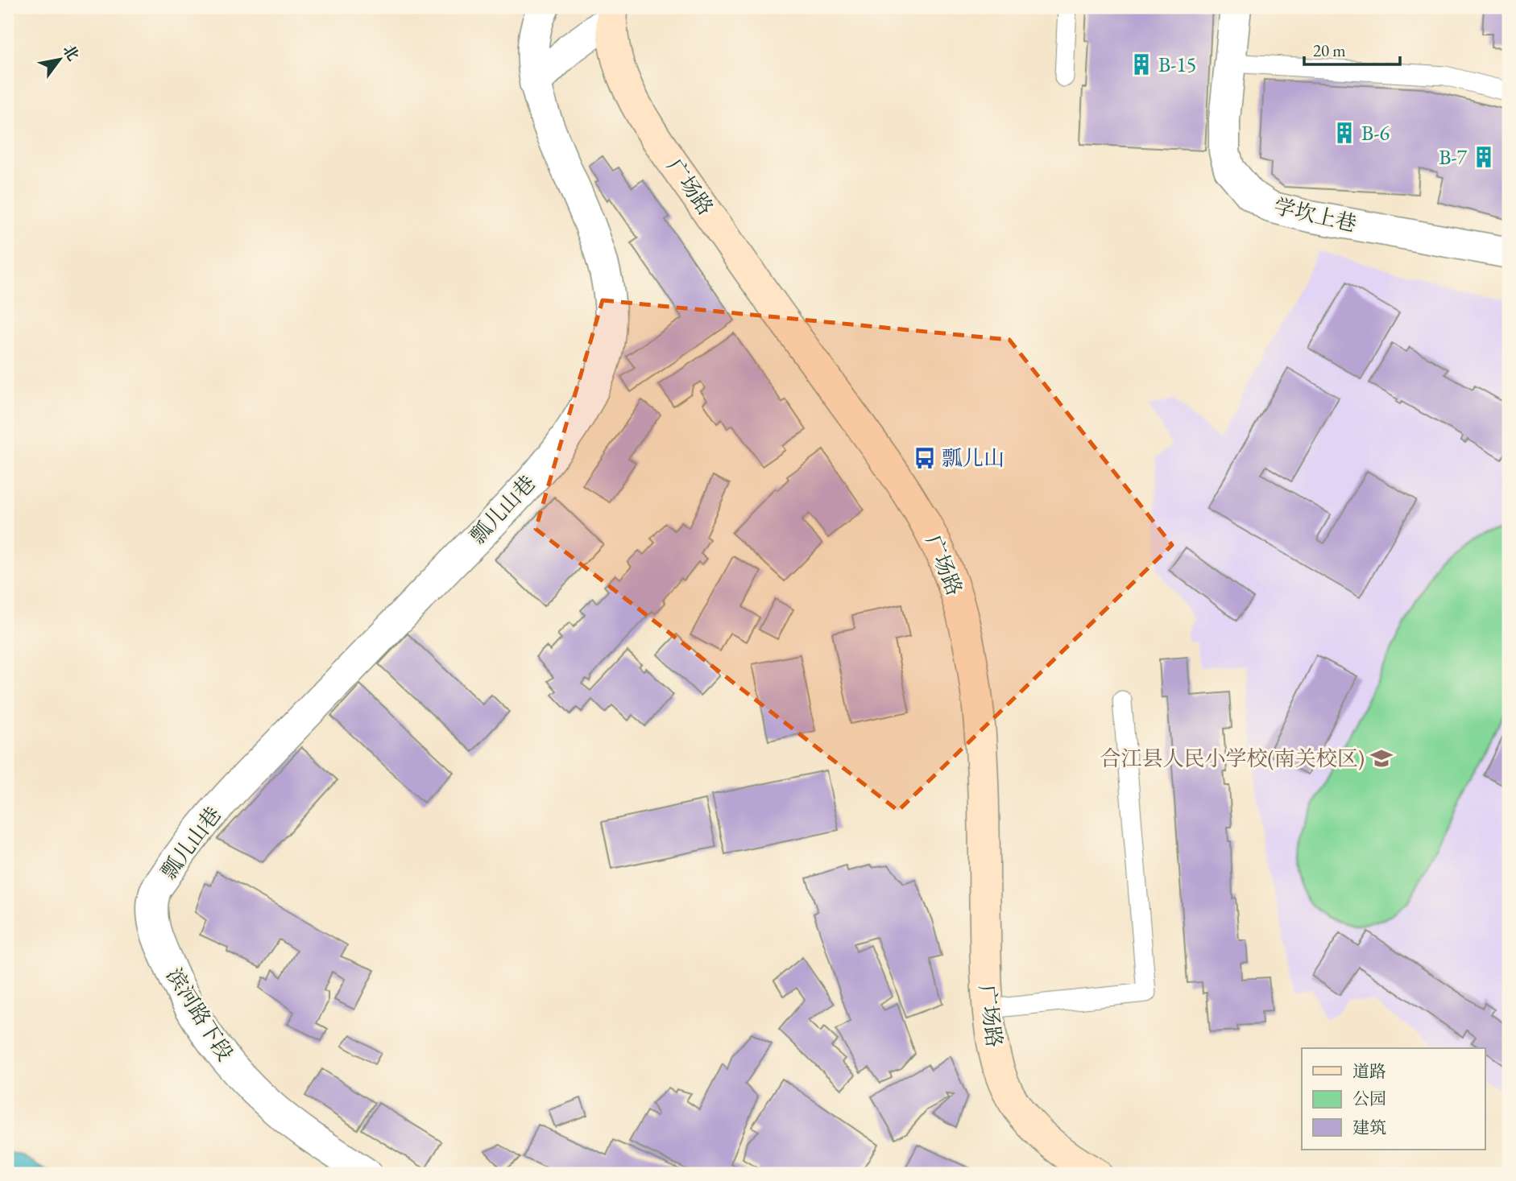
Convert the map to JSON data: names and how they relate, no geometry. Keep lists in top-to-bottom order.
{
  "streets": {
    "main road": ["广场路"],
    "street": ["学坎上巷", "瓢儿山巷", "滨河路下段"]
  },
  "crossings": [
    ["瓢儿山巷", "滨河路下段"]
  ],
  "places": {
    "building": ["B-15", "B-6", "B-7"],
    "bus stop": ["瓢儿山"],
    "school or university": ["合江县人民小学校(南关校区)"]
  },
  "legend": ["道路", "公园", "建筑"],
  "scale_bar": "20 m",
  "north": "top right"
}
